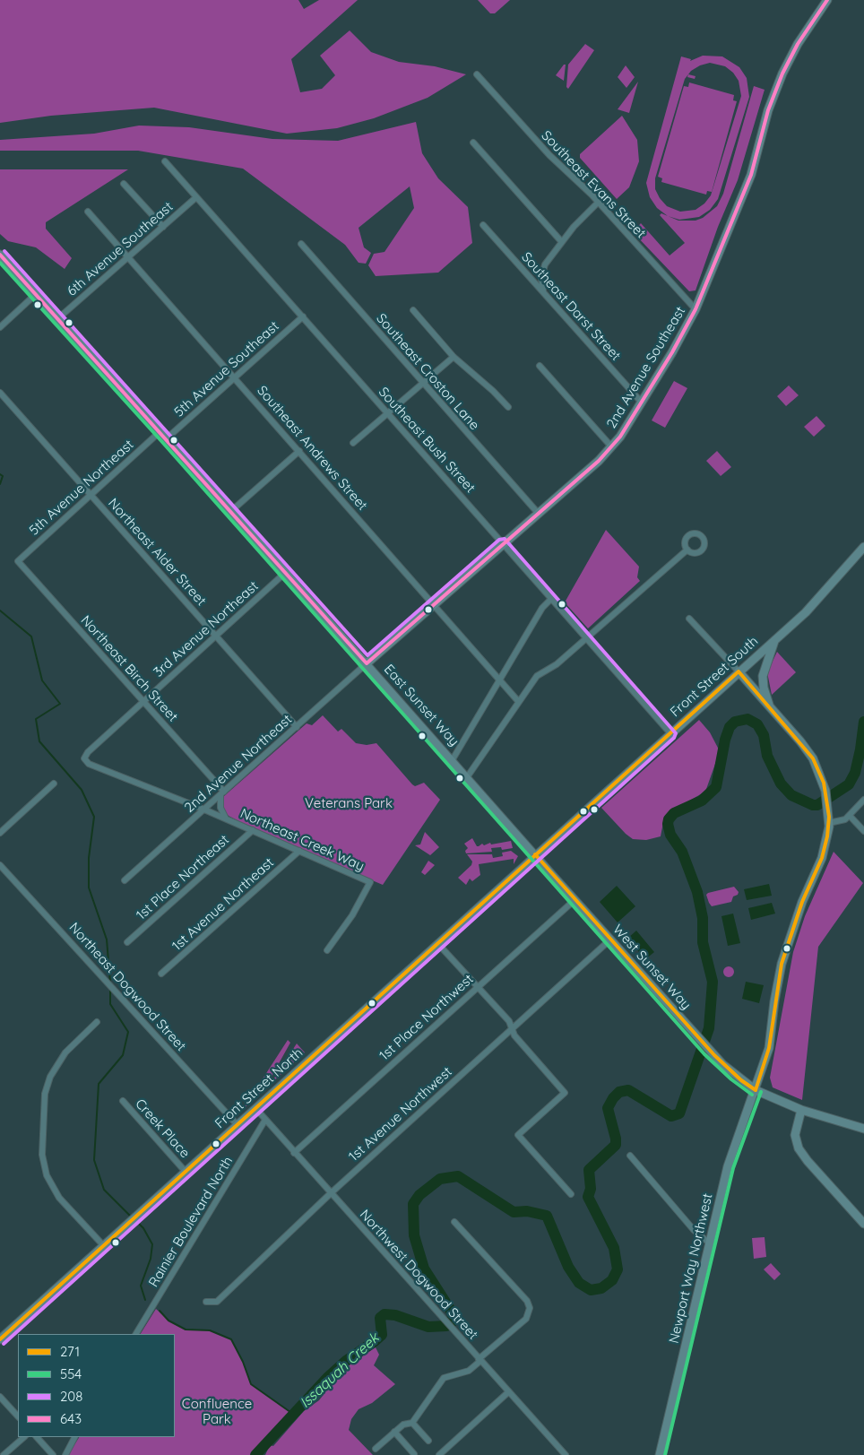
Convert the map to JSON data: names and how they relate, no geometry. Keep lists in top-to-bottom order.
{
  "streets": {
    "street": [
      "Southeast Evans Street",
      "6th Avenue Southeast",
      "Southeast Darst Street",
      "2nd Avenue Southeast",
      "5th Avenue Southeast",
      "Southeast Croston Lane",
      "Southeast Bush Street",
      "Southeast Andrews Street",
      "5th Avenue Northeast",
      "Northeast Alder Street",
      "3rd Avenue Northeast",
      "Northeast Birch Street",
      "Front Street South",
      "East Sunset Way",
      "2nd Avenue Northeast",
      "Northeast Creek Way",
      "1st Place Northeast",
      "1st Avenue Northeast",
      "West Sunset Way",
      "Northeast Dogwood Street",
      "1st Place Northwest",
      "Front Street North",
      "1st Avenue Northwest",
      "Creek Place",
      "Rainier Boulevard North",
      "Newport Way Northwest",
      "Northwest Dogwood Street"
    ]
  },
  "crossings": [
    ["Southeast Evans Street", "2nd Avenue Southeast"],
    ["6th Avenue Southeast", "Southeast Bush Street"],
    ["6th Avenue Southeast", "Southeast Andrews Street"],
    ["6th Avenue Southeast", "East Sunset Way"],
    ["Southeast Darst Street", "2nd Avenue Southeast"],
    ["2nd Avenue Southeast", "Southeast Croston Lane"],
    ["2nd Avenue Southeast", "Southeast Bush Street"],
    ["2nd Avenue Southeast", "Southeast Andrews Street"],
    ["2nd Avenue Southeast", "East Sunset Way"],
    ["2nd Avenue Southeast", "2nd Avenue Northeast"],
    ["5th Avenue Southeast", "Southeast Bush Street"],
    ["5th Avenue Southeast", "Southeast Andrews Street"],
    ["5th Avenue Southeast", "East Sunset Way"],
    ["Southeast Bush Street", "Front Street South"],
    ["5th Avenue Northeast", "Northeast Alder Street"],
    ["5th Avenue Northeast", "Northeast Birch Street"],
    ["5th Avenue Northeast", "East Sunset Way"],
    ["Northeast Alder Street", "3rd Avenue Northeast"],
    ["Northeast Alder Street", "2nd Avenue Northeast"],
    ["3rd Avenue Northeast", "Northeast Birch Street"],
    ["3rd Avenue Northeast", "East Sunset Way"],
    ["3rd Avenue Northeast", "Northeast Creek Way"],
    ["Northeast Birch Street", "2nd Avenue Northeast"],
    ["Northeast Birch Street", "Northeast Creek Way"],
    ["Front Street South", "East Sunset Way"],
    ["Front Street South", "West Sunset Way"],
    ["Front Street South", "Front Street North"],
    ["Front Street South", "Newport Way Northwest"],
    ["East Sunset Way", "2nd Avenue Northeast"],
    ["East Sunset Way", "West Sunset Way"],
    ["East Sunset Way", "Front Street North"],
    ["2nd Avenue Northeast", "Northeast Creek Way"],
    ["Northeast Creek Way", "1st Place Northeast"],
    ["Northeast Creek Way", "1st Avenue Northeast"],
    ["West Sunset Way", "1st Place Northwest"],
    ["West Sunset Way", "Front Street North"],
    ["West Sunset Way", "1st Avenue Northwest"],
    ["West Sunset Way", "Newport Way Northwest"],
    ["Northeast Dogwood Street", "Front Street North"],
    ["1st Place Northwest", "Northwest Dogwood Street"],
    ["Front Street North", "Creek Place"],
    ["Front Street North", "Northwest Dogwood Street"],
    ["1st Avenue Northwest", "Northwest Dogwood Street"],
    ["Rainier Boulevard North", "Northwest Dogwood Street"]
  ],
  "water": ["Issaquah Creek"],
  "parks": ["Veterans Park", "Confluence Park"],
  "lines": [
    "transit line 643",
    "transit line 208",
    "transit line 554",
    "transit line 271"
  ],
  "legend": [
    "271",
    "554",
    "208",
    "643"
  ]
}
